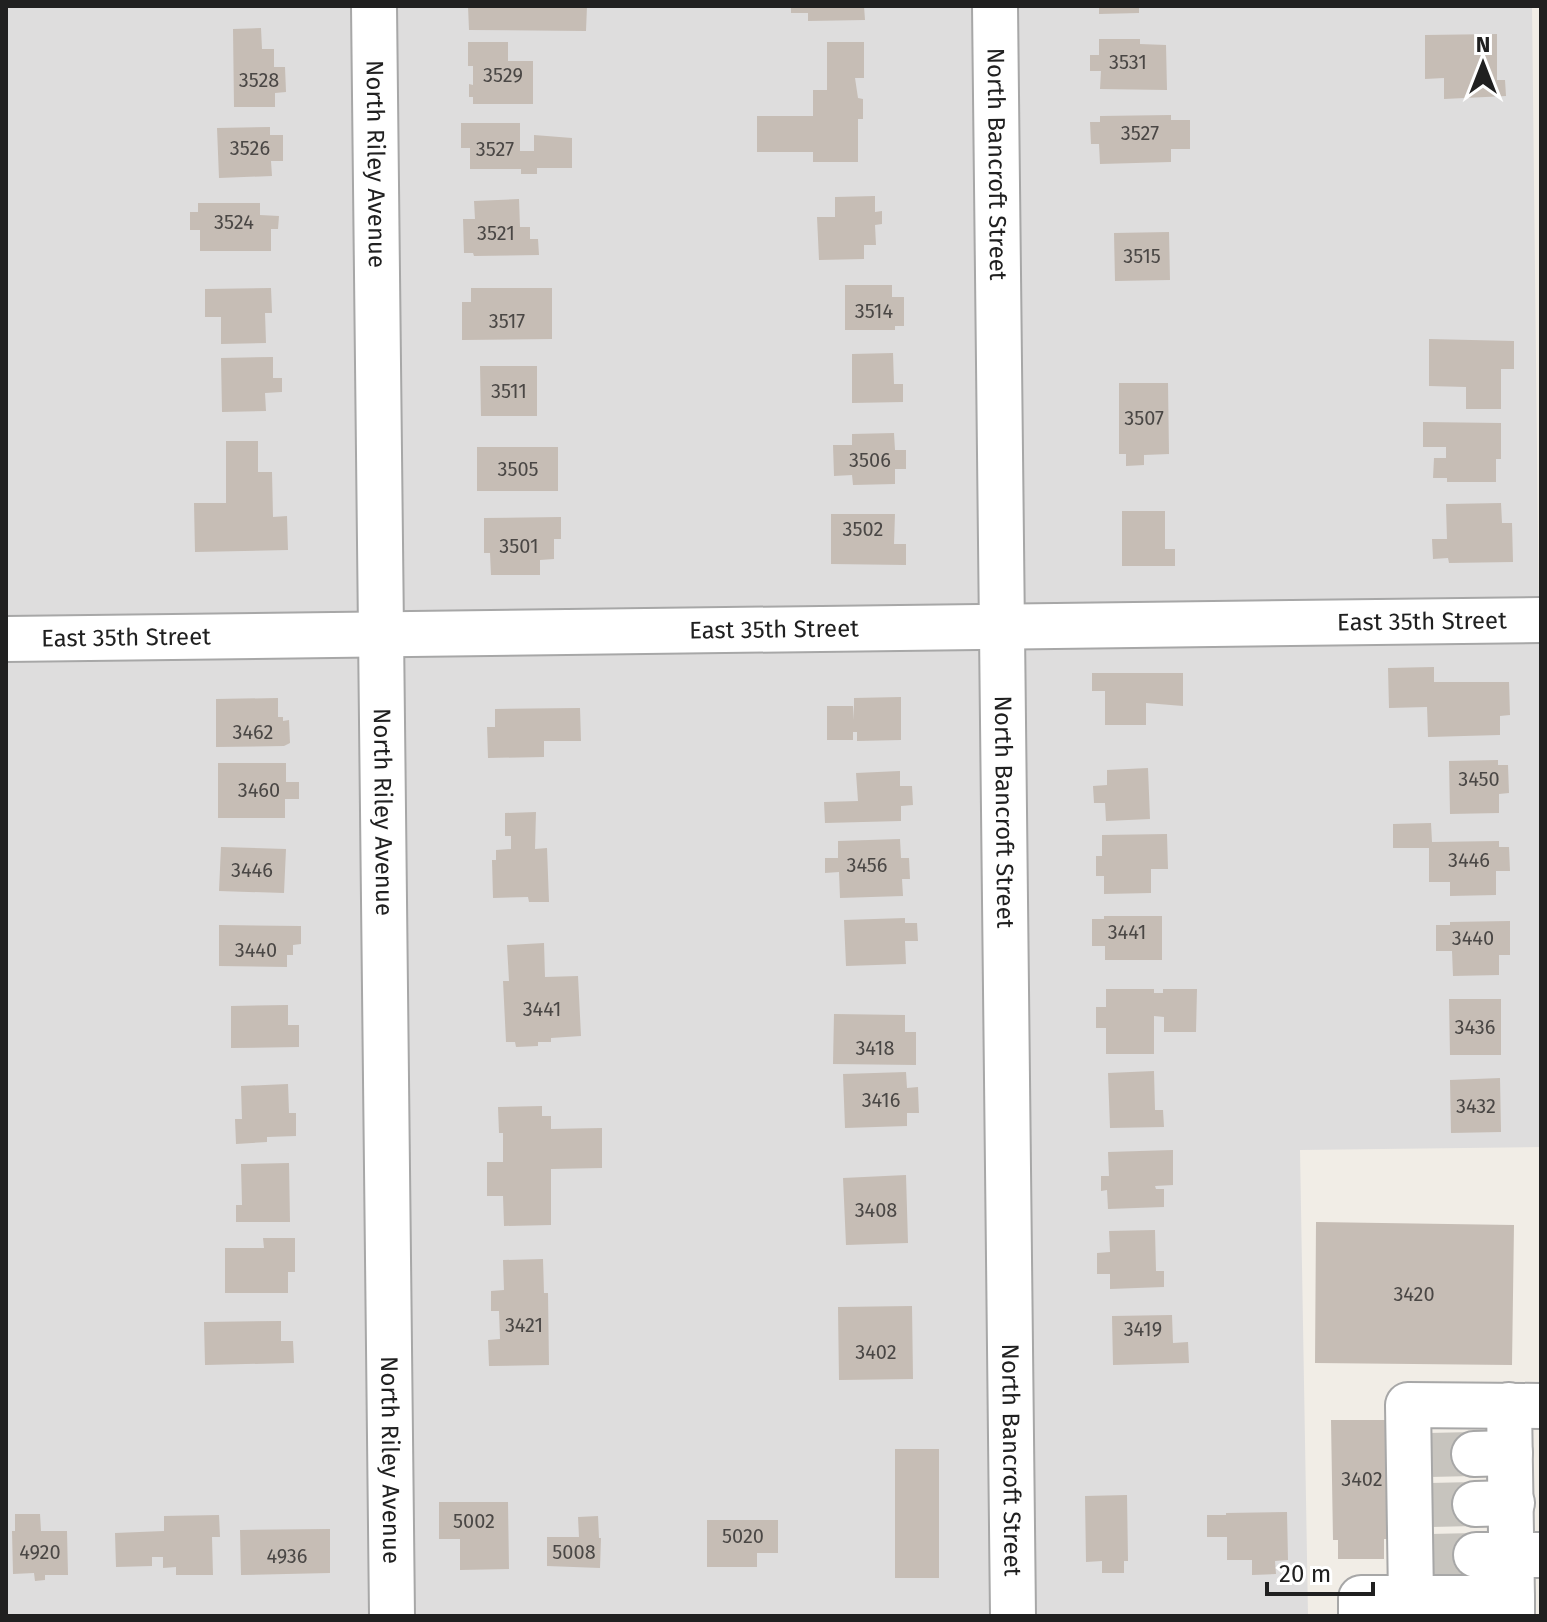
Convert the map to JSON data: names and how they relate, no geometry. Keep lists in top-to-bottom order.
{
  "streets": {
    "street": ["North Riley Avenue", "North Bancroft Street", "East 35th Street"]
  },
  "crossings": [
    ["North Riley Avenue", "East 35th Street"],
    ["North Bancroft Street", "East 35th Street"]
  ],
  "house_numbers": [
    "3531",
    "3529",
    "3528",
    "3527",
    "3526",
    "3527",
    "3524",
    "3521",
    "3515",
    "3514",
    "3517",
    "3511",
    "3507",
    "3506",
    "3505",
    "3502",
    "3501",
    "3462",
    "3450",
    "3460",
    "3446",
    "3456",
    "3446",
    "3441",
    "3440",
    "3440",
    "3441",
    "3436",
    "3418",
    "3416",
    "3432",
    "3408",
    "3420",
    "3421",
    "3419",
    "3402",
    "3402",
    "5002",
    "5020",
    "4920",
    "5008",
    "4936"
  ],
  "scale_bar": "20 m",
  "north": "top"
}
